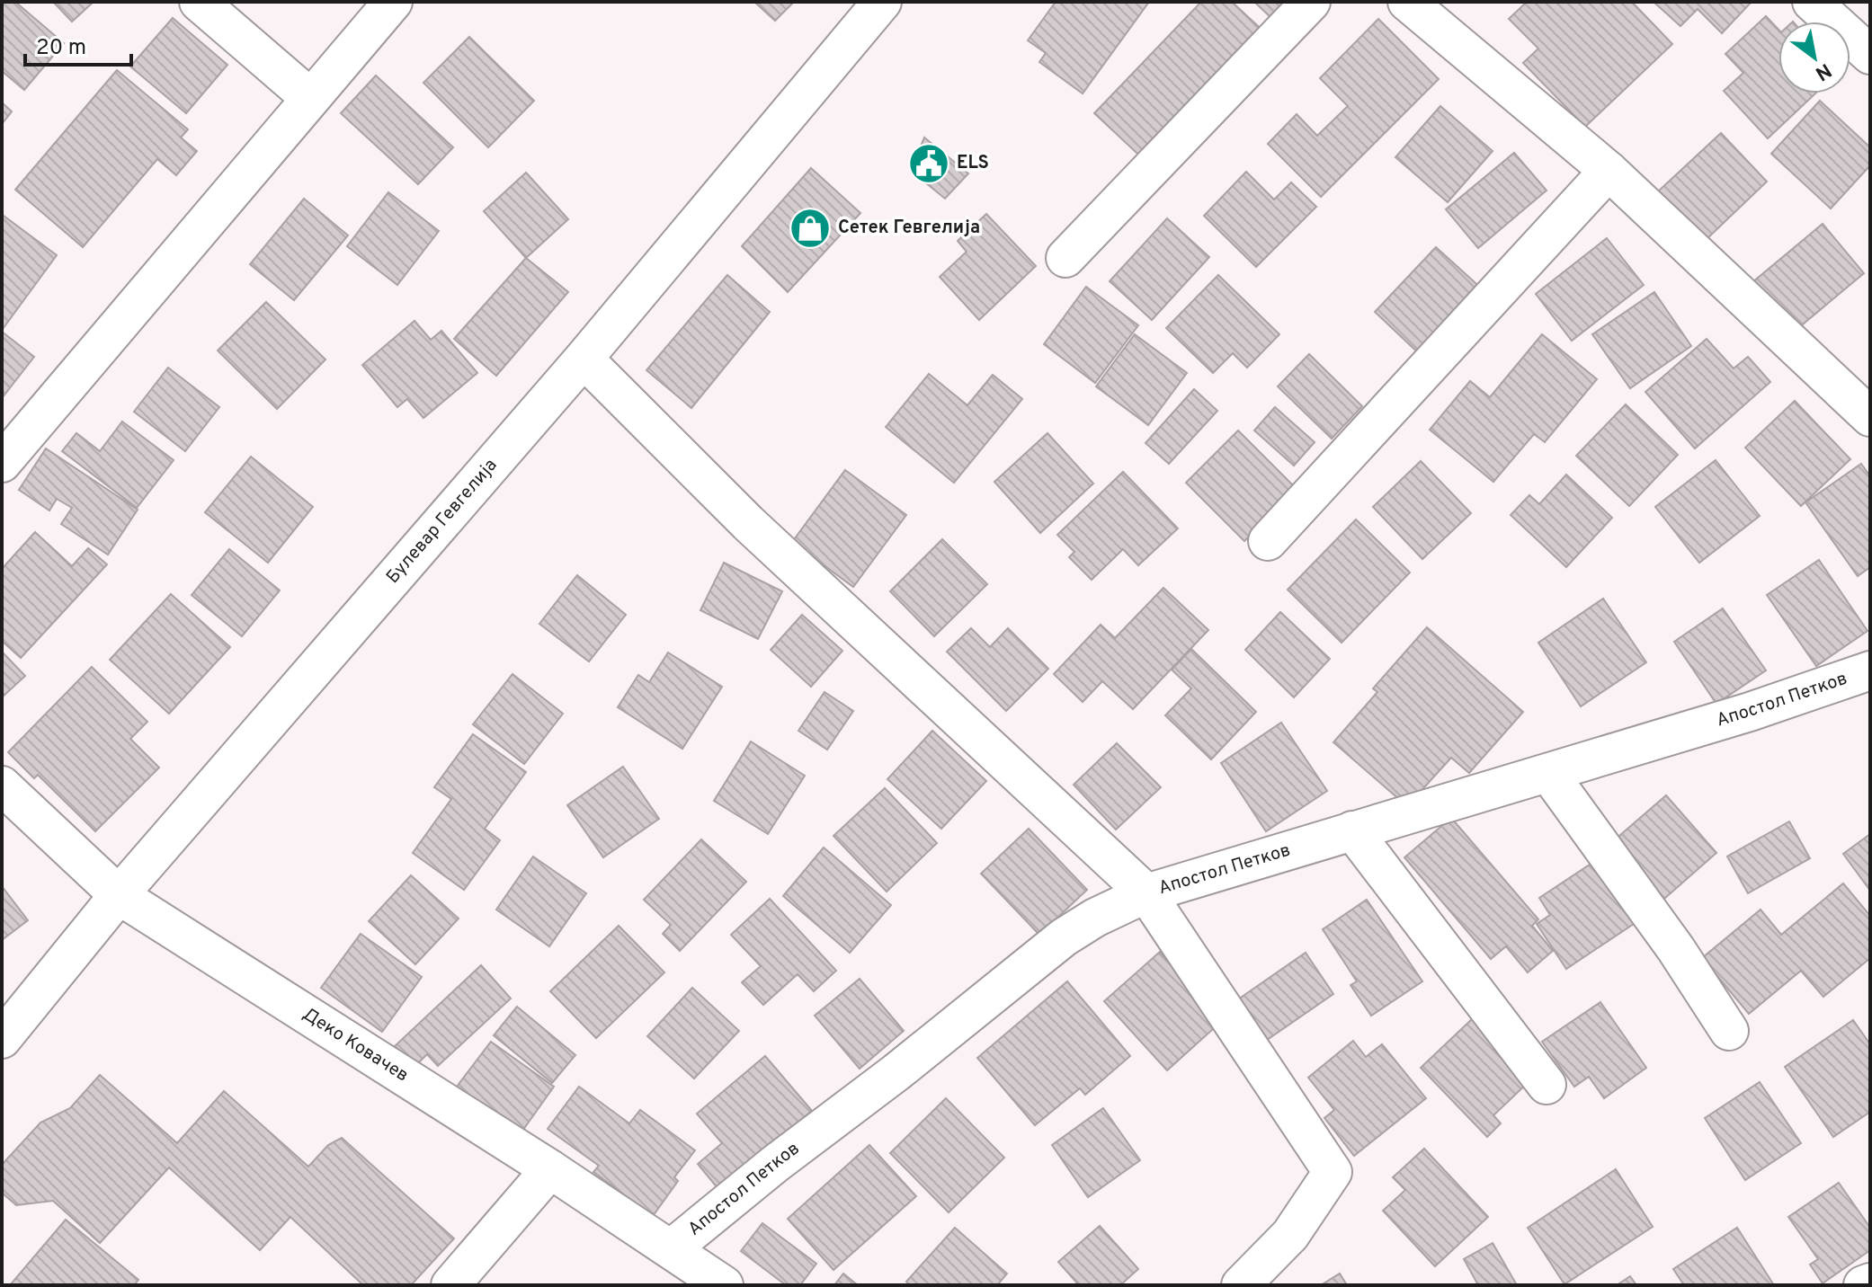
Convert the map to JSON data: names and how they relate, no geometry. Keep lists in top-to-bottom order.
{
  "streets": {
    "street": ["Булевар Гевгелија", "Апостол Петков", "Деко Ковачев"]
  },
  "crossings": [
    ["Булевар Гевгелија", "Деко Ковачев"],
    ["Апостол Петков", "Деко Ковачев"]
  ],
  "places": {
    "public building": ["ELS"],
    "shop": ["Сетек Гевгелија"]
  },
  "scale_bar": "20 m",
  "north": "bottom right"
}
